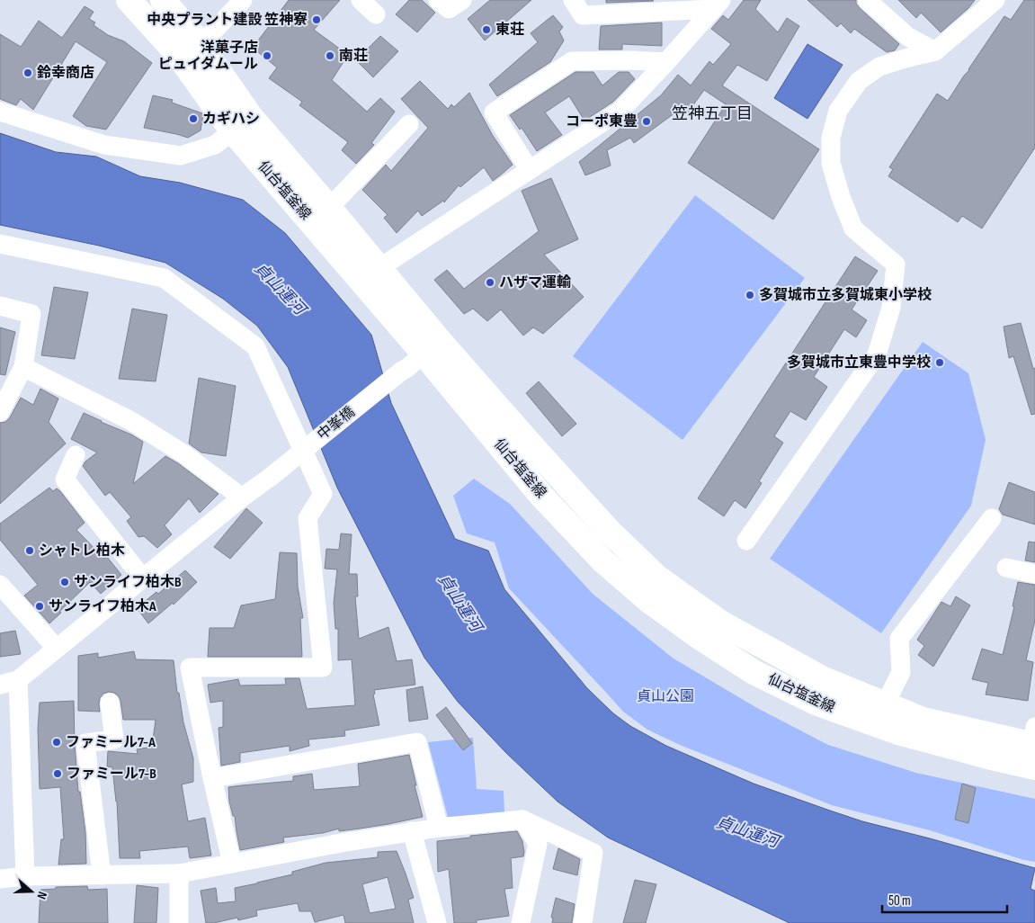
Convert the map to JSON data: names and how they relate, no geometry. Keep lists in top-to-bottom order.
{
  "streets": {
    "main road": ["仙台塩釜線"],
    "street": ["中峯橋"]
  },
  "crossings": [
    ["仙台塩釜線", "中峯橋"]
  ],
  "districts": ["笠神五丁目"],
  "water": ["貞山運河"],
  "parks": ["貞山公園"],
  "places": [
    "中央プラント建設 笠神寮",
    "東荘",
    "洋菓子店 ピュイダムール",
    "南荘",
    "鈴幸商店",
    "カギハシ",
    "コーポ東豊",
    "ハザマ運輸",
    "多賀城市立多賀城東小学校",
    "多賀城市立東豊中学校",
    "シャトレ柏木",
    "サンライフ柏木B",
    "サンライフ柏木A",
    "ファミール7-A",
    "ファミール7-B"
  ],
  "scale_bar": "50 m",
  "north": "right"
}
